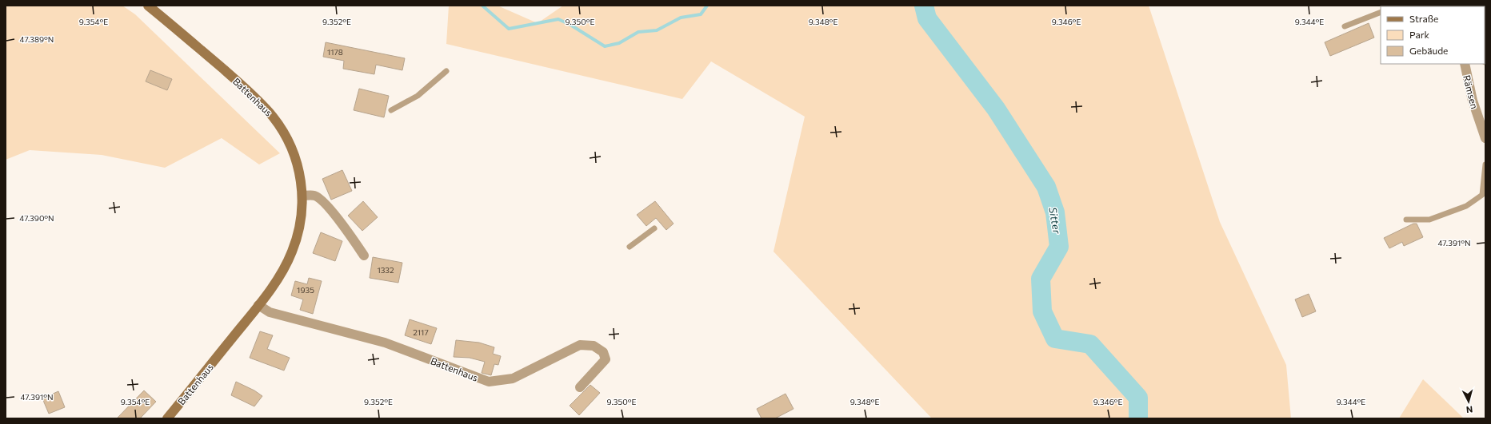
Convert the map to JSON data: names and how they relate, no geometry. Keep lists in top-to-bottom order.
{
  "streets": {
    "street": ["Rämsen", "Battenhaus"]
  },
  "water": ["Sitter"],
  "house_numbers": [
    "1178",
    "1332",
    "1935",
    "2117"
  ],
  "legend": ["Straße", "Park", "Gebäude"],
  "north": "bottom",
  "coordinates": [
    "9.354°E",
    "9.352°E",
    "9.350°E",
    "9.348°E",
    "9.346°E",
    "9.344°E",
    "47.389°N",
    "47.390°N",
    "47.391°N"
  ]
}
